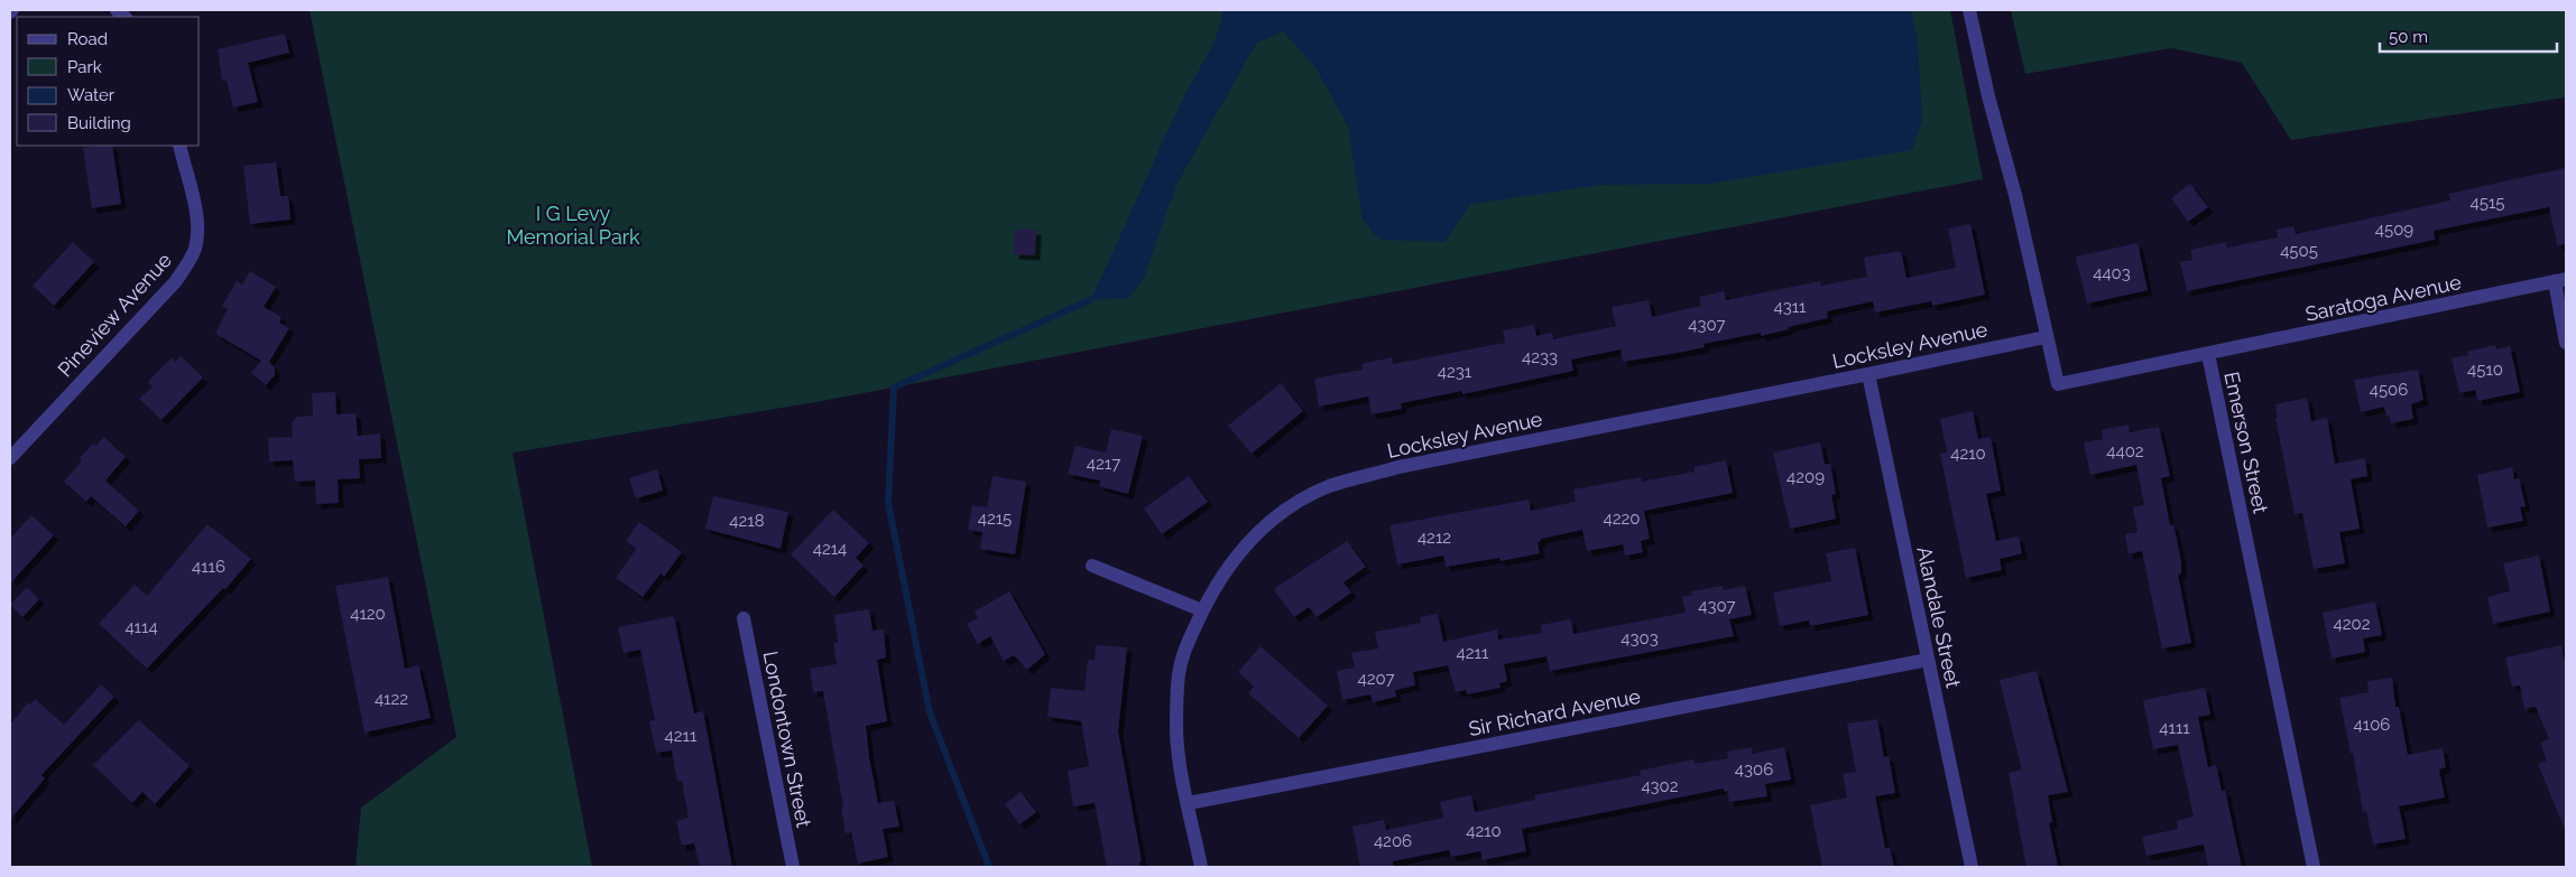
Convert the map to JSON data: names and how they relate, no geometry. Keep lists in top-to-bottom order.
{
  "streets": {
    "street": [
      "Saratoga Avenue",
      "Pineview Avenue",
      "Locksley Avenue",
      "Emerson Street",
      "Alandale Street",
      "Sir Richard Avenue",
      "Londontown Street"
    ]
  },
  "crossings": [
    ["Saratoga Avenue", "Emerson Street"],
    ["Locksley Avenue", "Emerson Street"],
    ["Locksley Avenue", "Alandale Street"],
    ["Locksley Avenue", "Sir Richard Avenue"],
    ["Alandale Street", "Sir Richard Avenue"]
  ],
  "parks": ["I G Levy Memorial Park"],
  "house_numbers": [
    "4515",
    "4509",
    "4505",
    "4403",
    "4311",
    "4307",
    "4233",
    "4510",
    "4231",
    "4506",
    "4402",
    "4210",
    "4217",
    "4209",
    "4215",
    "4220",
    "4218",
    "4212",
    "4214",
    "4116",
    "4307",
    "4120",
    "4202",
    "4114",
    "4303",
    "4211",
    "4207",
    "4122",
    "4106",
    "4111",
    "4211",
    "4306",
    "4302",
    "4210",
    "4206"
  ],
  "legend": [
    "Road",
    "Park",
    "Water",
    "Building"
  ],
  "scale_bar": "50 m"
}
